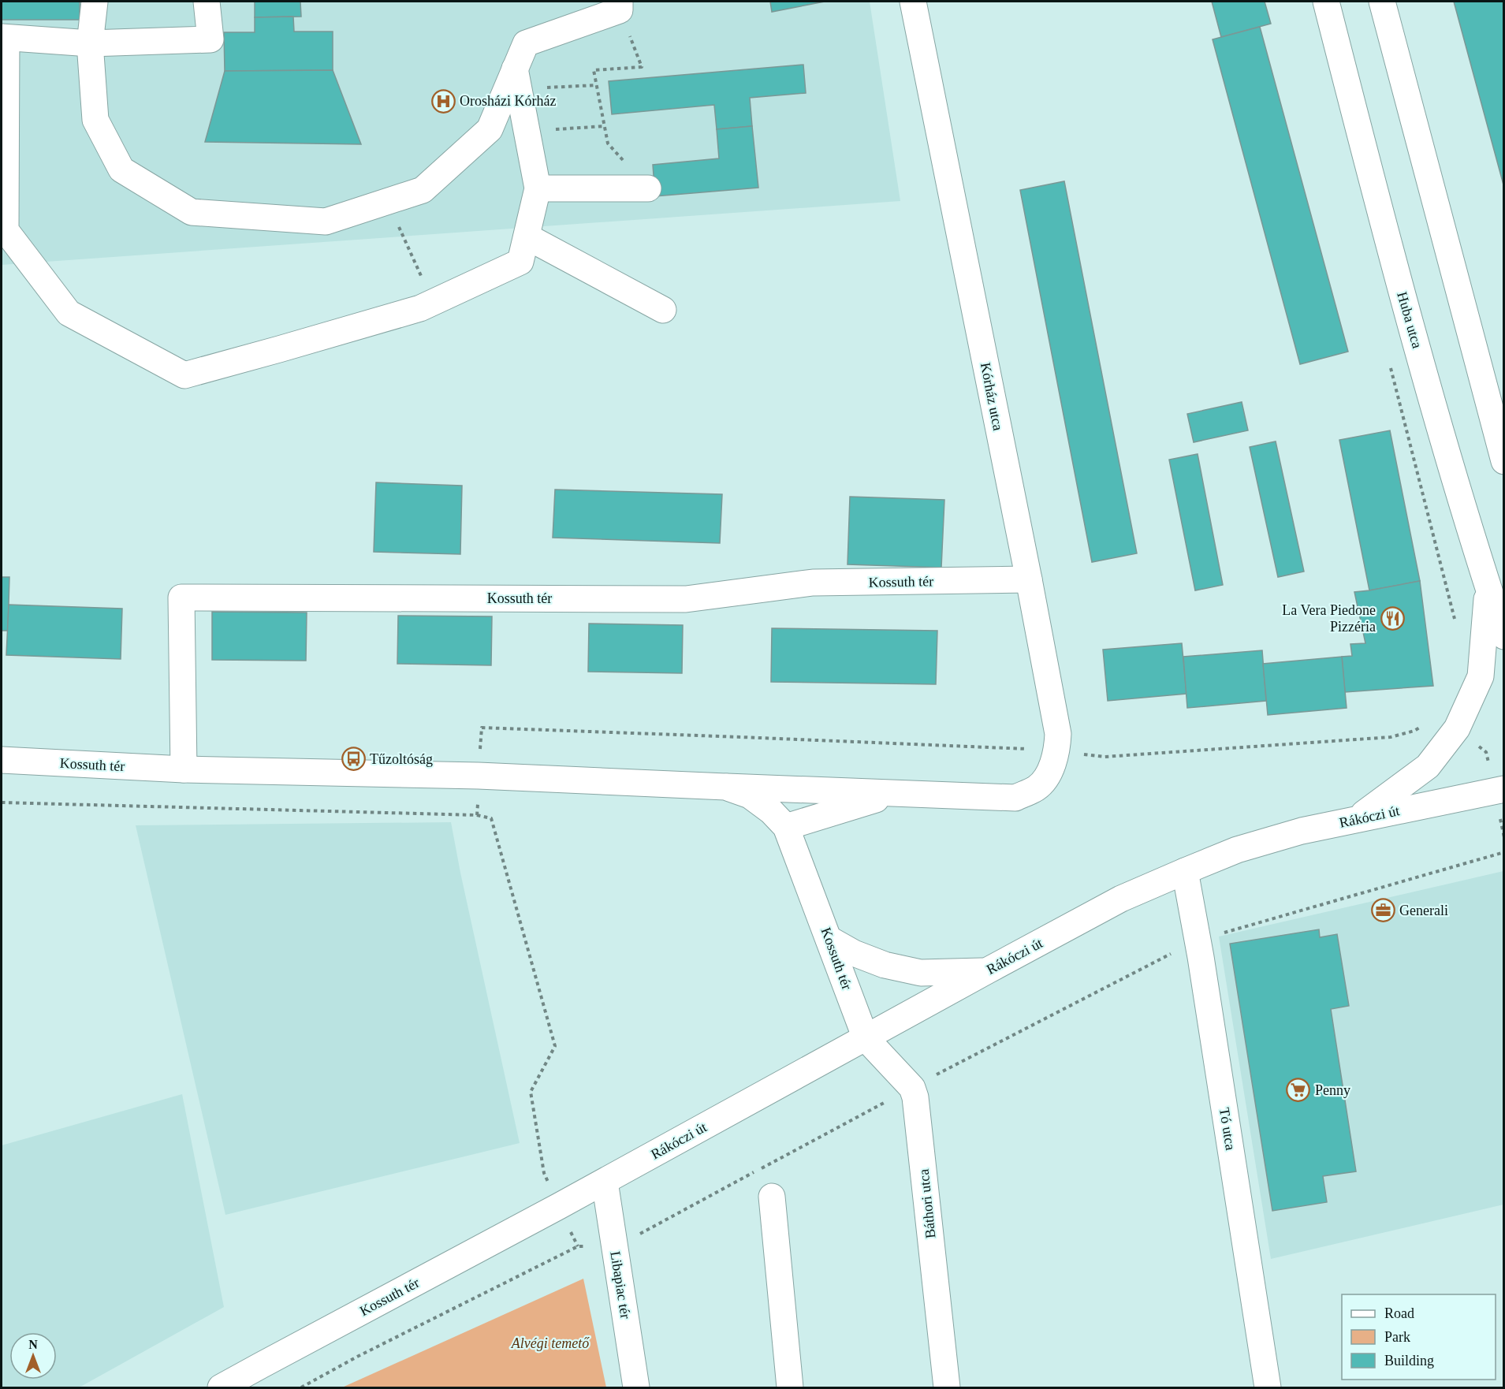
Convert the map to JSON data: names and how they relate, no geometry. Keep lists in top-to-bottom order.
{
  "streets": {
    "main road": [
      "Huba utca",
      "Kórház utca",
      "Kossuth tér",
      "Rákóczi út",
      "Tó utca",
      "Báthori utca",
      "Libapiac tér"
    ]
  },
  "crossings": [
    ["Kórház utca", "Kossuth tér"],
    ["Kossuth tér", "Rákóczi út"],
    ["Kossuth tér", "Báthori utca"],
    ["Rákóczi út", "Tó utca"],
    ["Rákóczi út", "Báthori utca"],
    ["Rákóczi út", "Libapiac tér"]
  ],
  "parks": ["Alvégi temető"],
  "places": {
    "hospital": ["Orosházi Kórház"],
    "restaurant": ["La Vera Piedone Pizzéria"],
    "bus stop": ["Tűzoltóság"],
    "office": ["Generali"],
    "supermarket": ["Penny"]
  },
  "legend": ["Road", "Park", "Building"],
  "north": "top"
}
